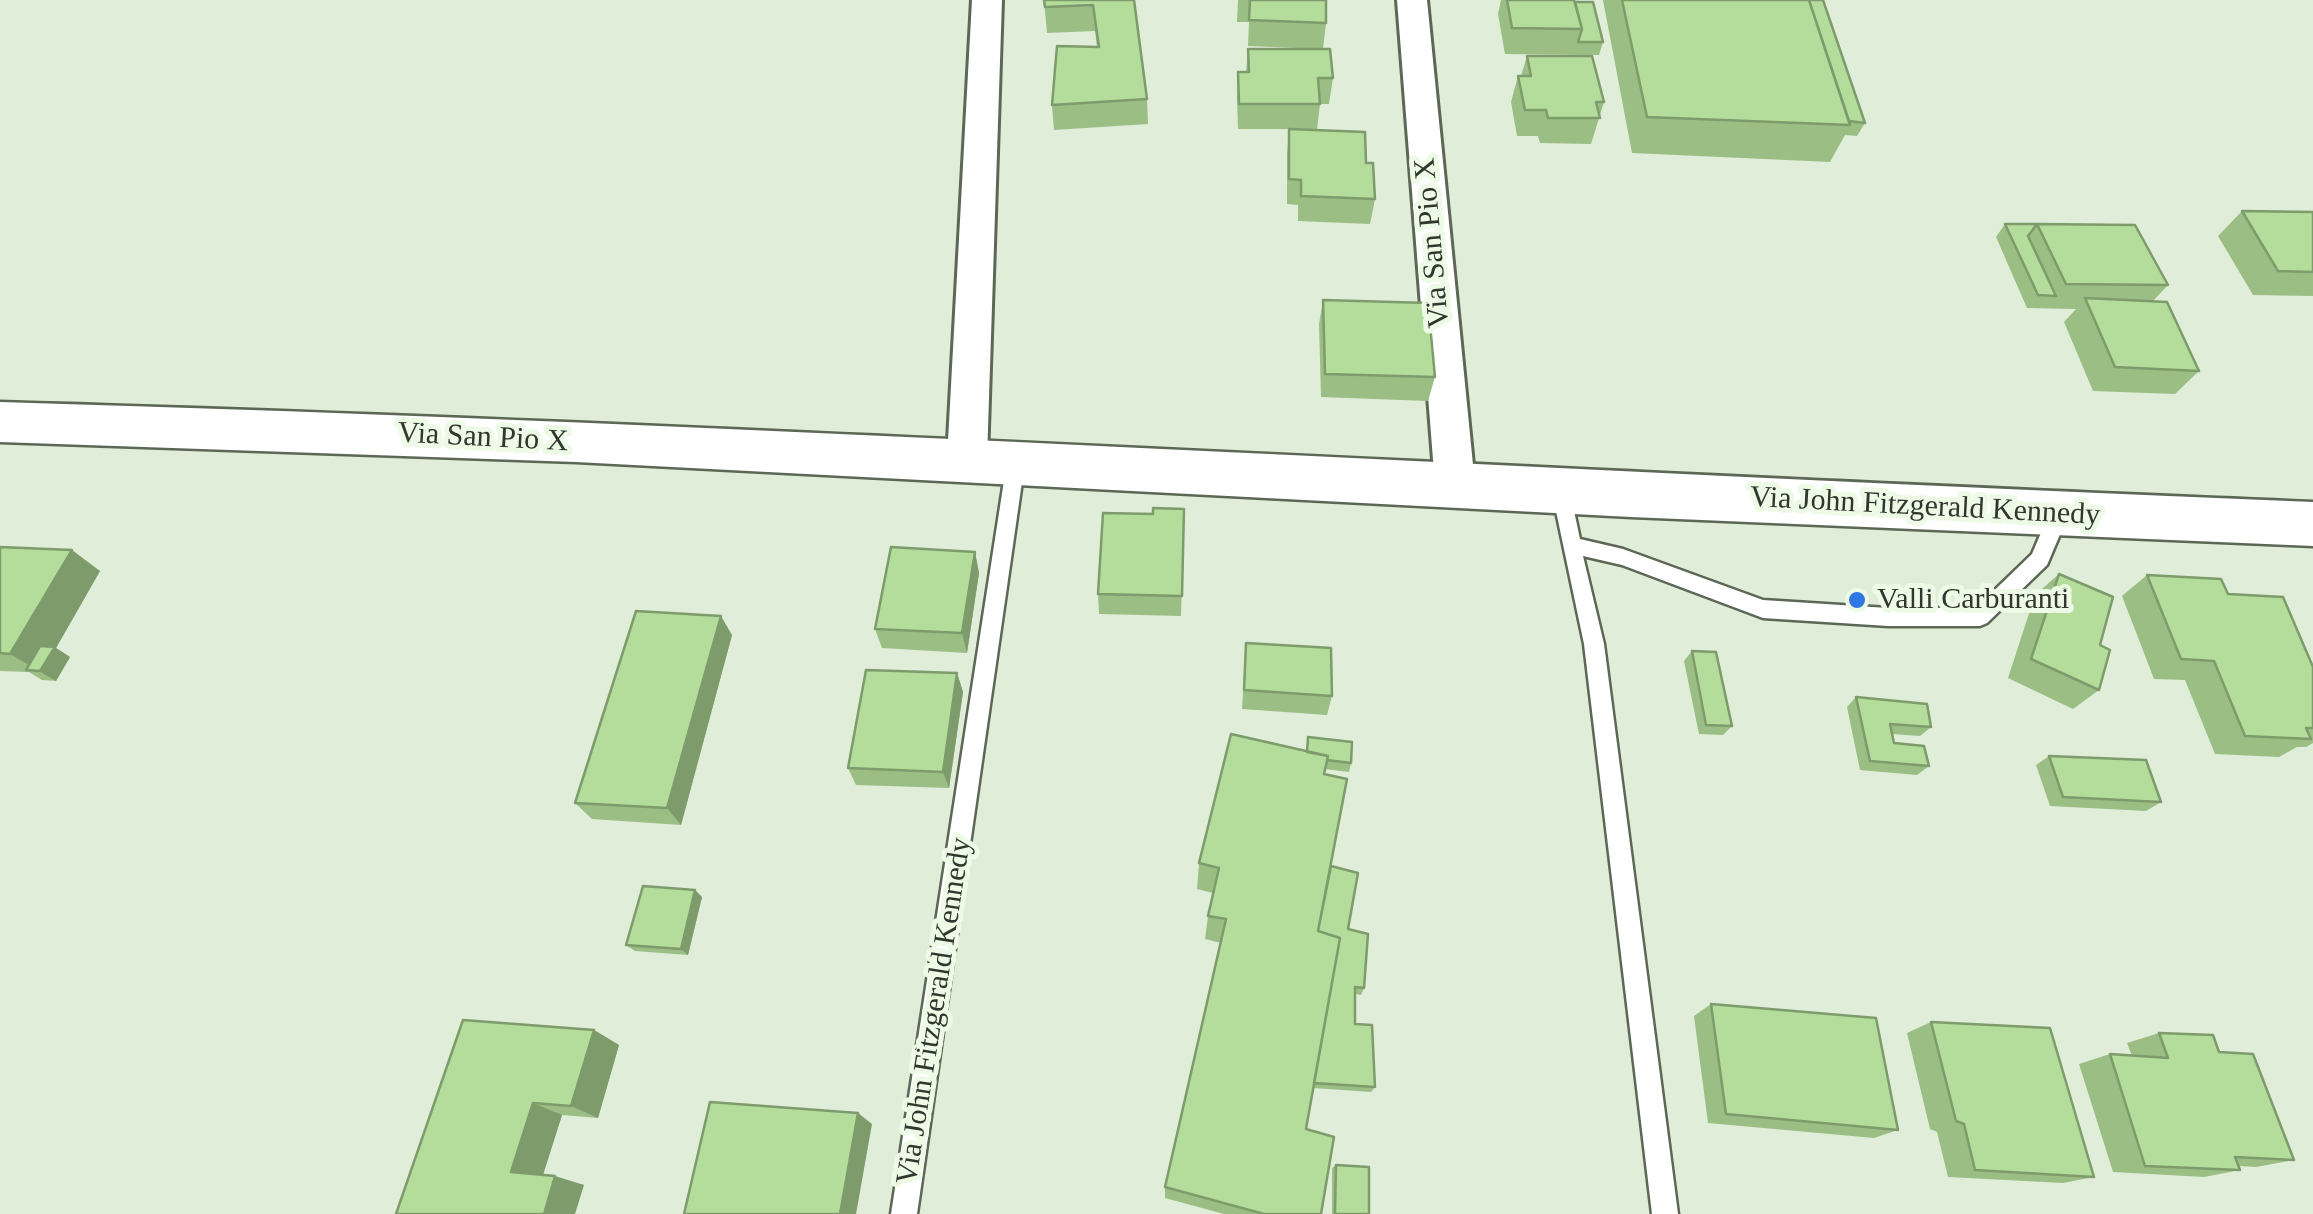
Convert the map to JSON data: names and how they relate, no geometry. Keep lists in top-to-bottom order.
{
  "streets": {
    "main road": ["Via San Pio X", "Via John Fitzgerald Kennedy"]
  },
  "crossings": [
    ["Via San Pio X", "Via John Fitzgerald Kennedy"]
  ],
  "places": ["Valli Carburanti"]
}
